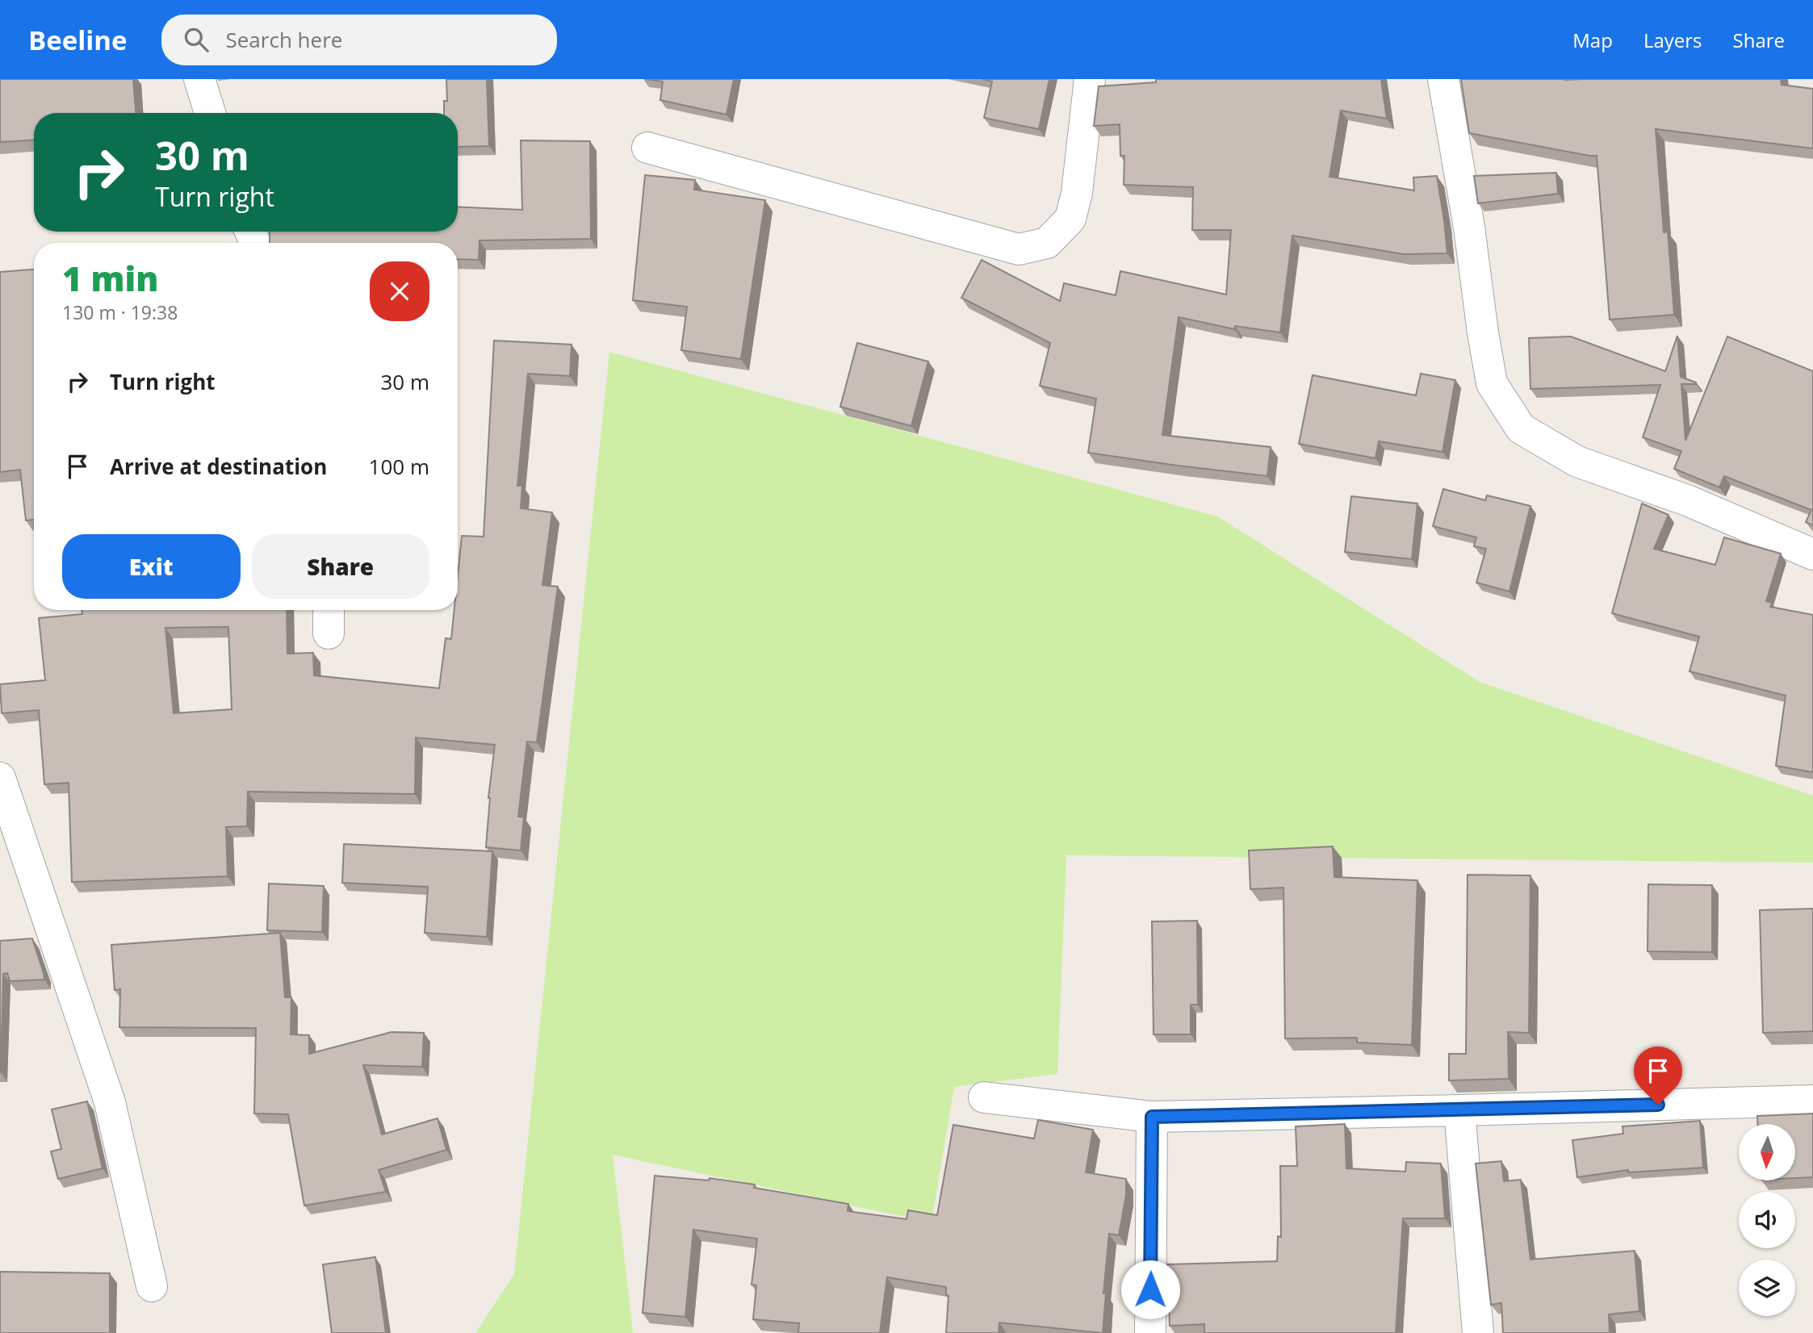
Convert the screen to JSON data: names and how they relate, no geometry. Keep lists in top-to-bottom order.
{
  "north": "bottom",
  "page": {
    "header": "Beeline",
    "search": "Search here",
    "nav": ["Map", "Layers", "Share"],
    "turn": ["30 m", "Turn right"],
    "heading": ["1 min", "130 m · 19:38"],
    "list": [
      {
        "name": "Turn right",
        "value": "30 m"
      },
      {
        "name": "Arrive at destination",
        "value": "100 m"
      }
    ],
    "buttons": ["Exit", "Share"]
  }
}
